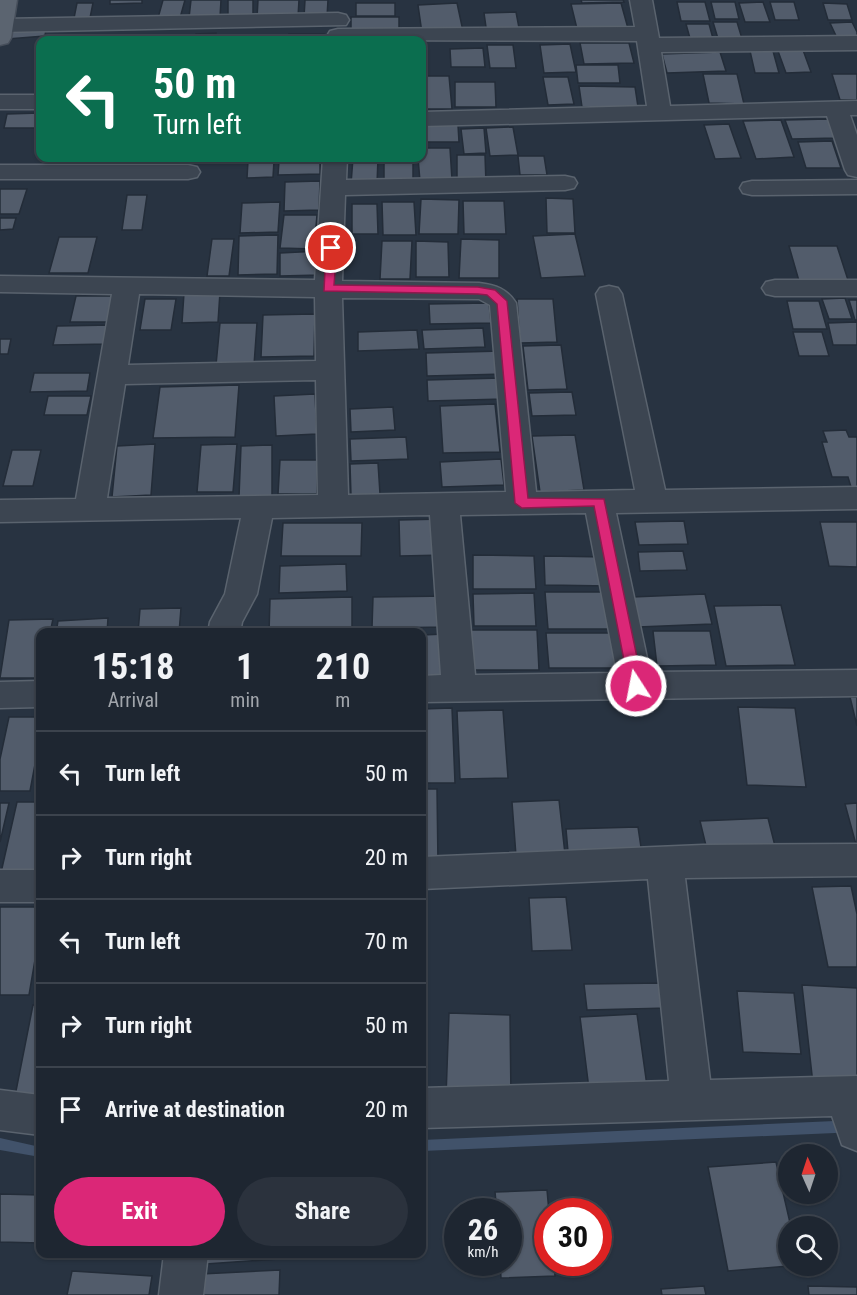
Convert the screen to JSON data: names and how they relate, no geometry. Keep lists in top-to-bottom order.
{
  "north": "top",
  "page": {
    "turn": ["50 m", "Turn left"],
    "eta": [
      "15:18",
      "Arrival",
      "1",
      "min",
      "210",
      "m"
    ],
    "list": [
      {
        "name": "Turn left",
        "value": "50 m"
      },
      {
        "name": "Turn right",
        "value": "20 m"
      },
      {
        "name": "Turn left",
        "value": "70 m"
      },
      {
        "name": "Turn right",
        "value": "50 m"
      },
      {
        "name": "Arrive at destination",
        "value": "20 m"
      }
    ],
    "buttons": ["Exit", "Share"],
    "speed": "26 km/h",
    "limit": "30"
  }
}
